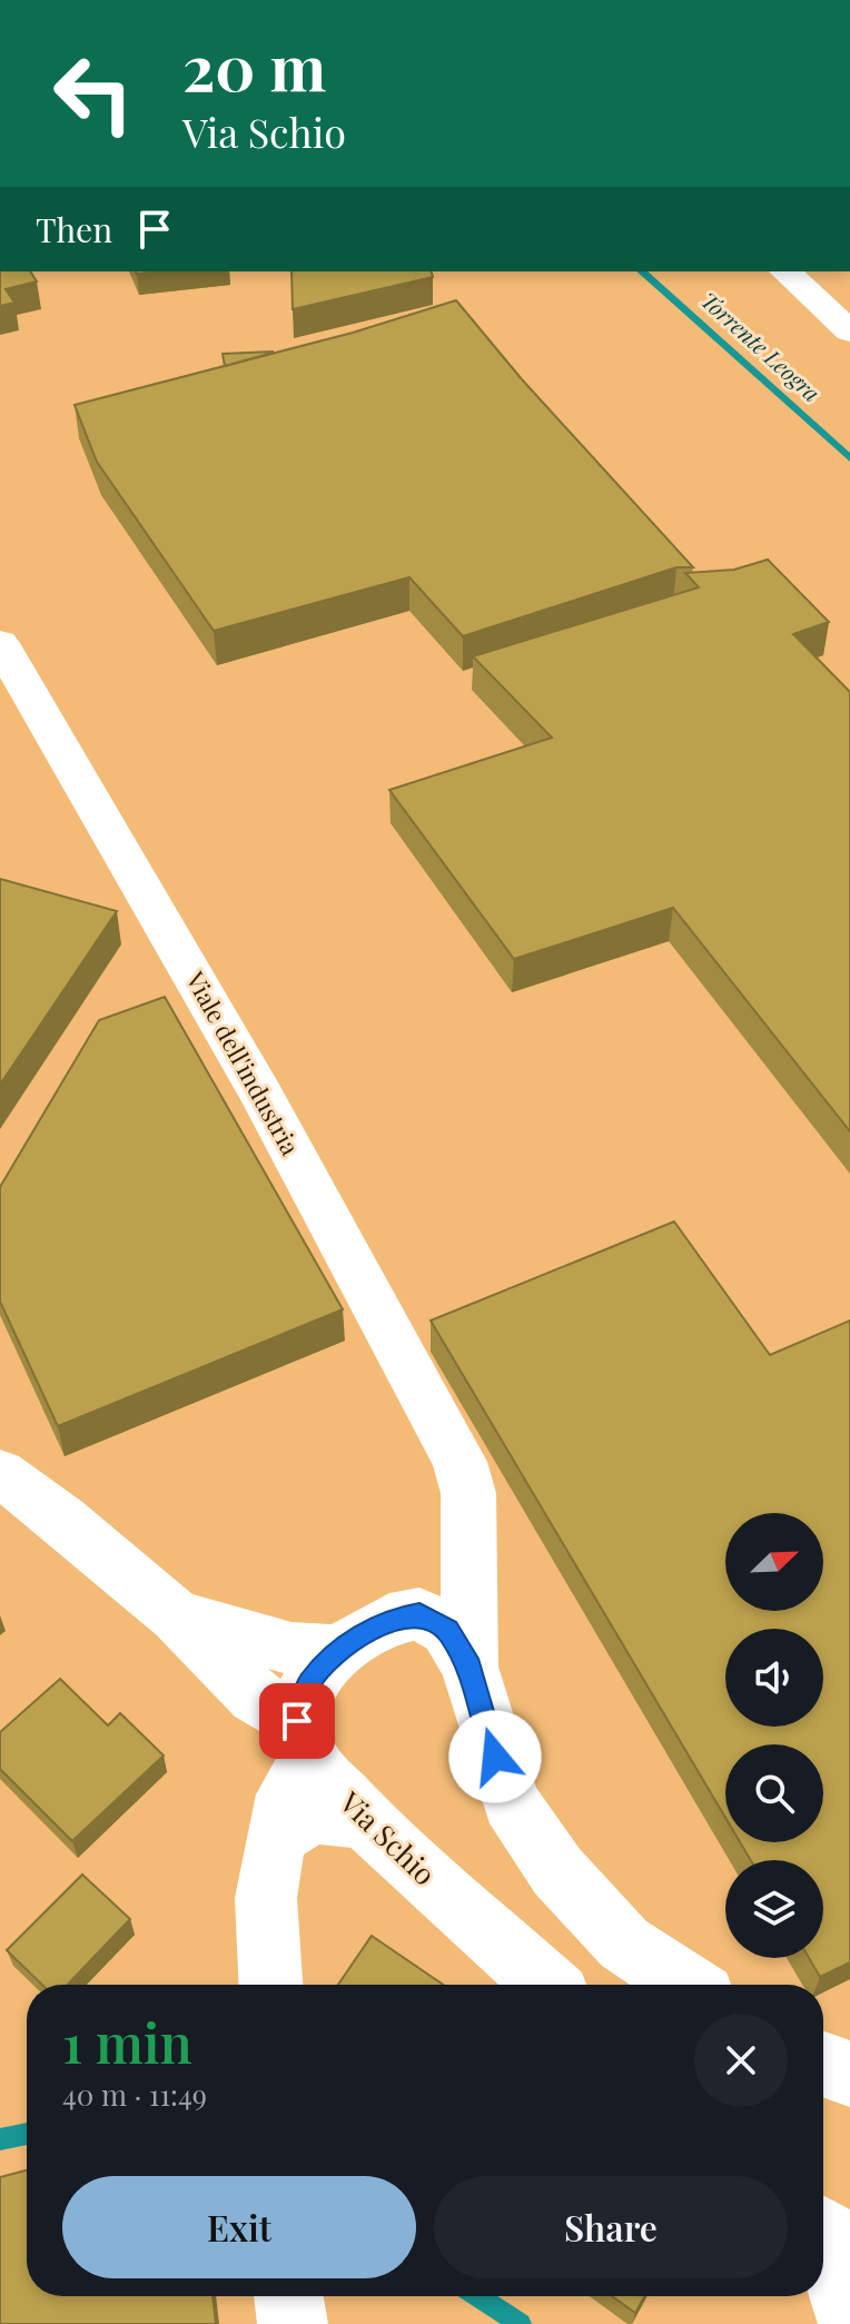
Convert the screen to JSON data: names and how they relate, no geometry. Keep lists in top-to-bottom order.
{
  "streets": {
    "street": ["Viale dell'industria", "Via Schio"]
  },
  "water": ["Torrente Leogra"],
  "north": "top right",
  "page": {
    "turn": ["20 m", "Via Schio"],
    "then": "Then",
    "heading": ["1 min", "40 m · 11:49"],
    "buttons": ["Exit", "Share"]
  }
}
